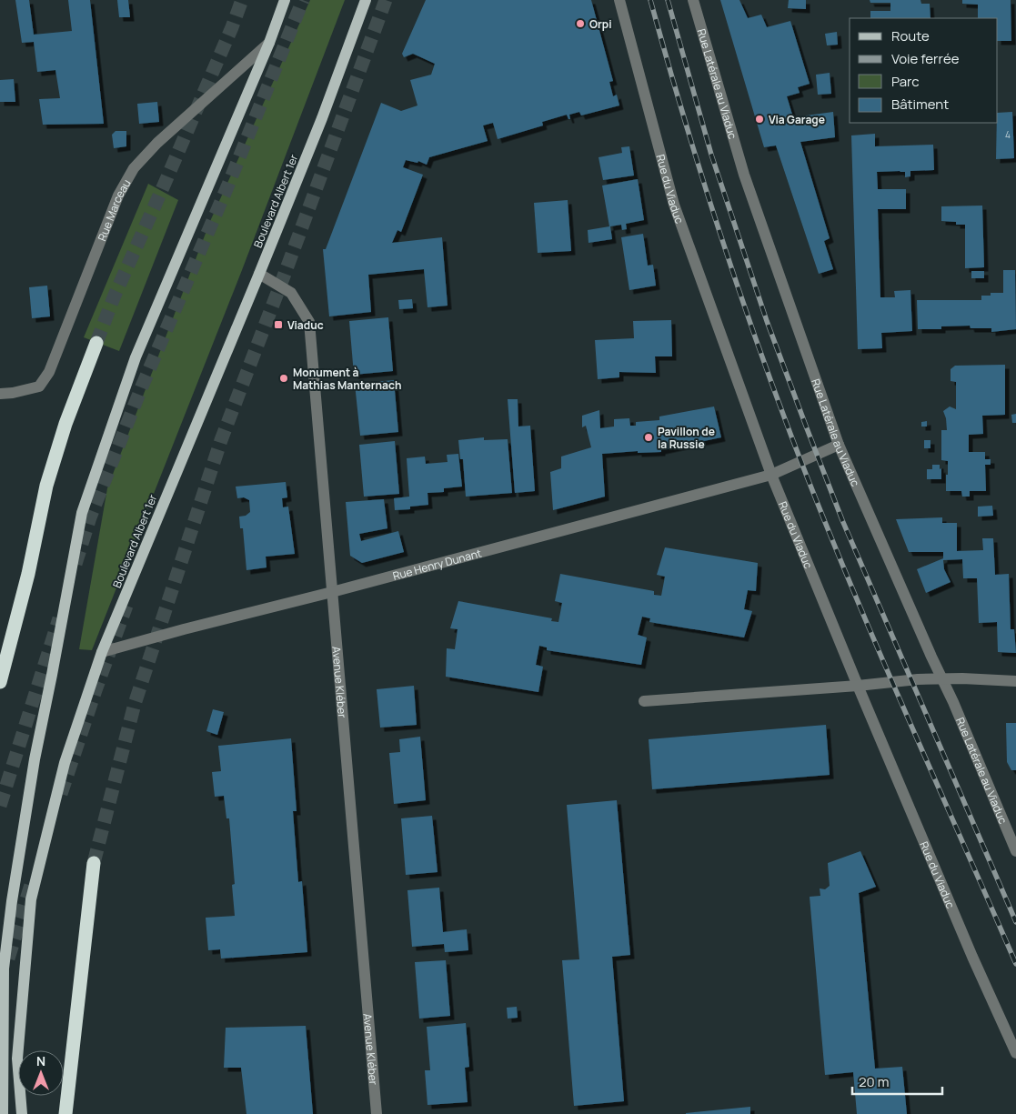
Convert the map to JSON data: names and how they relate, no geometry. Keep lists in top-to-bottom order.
{
  "streets": {
    "main road": ["Boulevard Albert 1er"],
    "street": [
      "Rue Latérale au Viaduc",
      "Rue du Viaduc",
      "Rue Marceau",
      "Rue Henry Dunant",
      "Avenue Kléber"
    ]
  },
  "crossings": [
    ["Rue Latérale au Viaduc", "Rue Henry Dunant"],
    ["Rue du Viaduc", "Rue Henry Dunant"],
    ["Boulevard Albert 1er", "Rue Henry Dunant"],
    ["Boulevard Albert 1er", "Avenue Kléber"],
    ["Rue Henry Dunant", "Avenue Kléber"]
  ],
  "places": {
    "other": [
      "Orpi",
      "Via Garage",
      "Monument à Mathias Manternach",
      "Pavillon de la Russie"
    ],
    "transit": ["Viaduc"]
  },
  "house_numbers": ["4"],
  "legend": [
    "Route",
    "Voie ferrée",
    "Parc",
    "Bâtiment"
  ],
  "scale_bar": "20 m",
  "north": "top"
}
